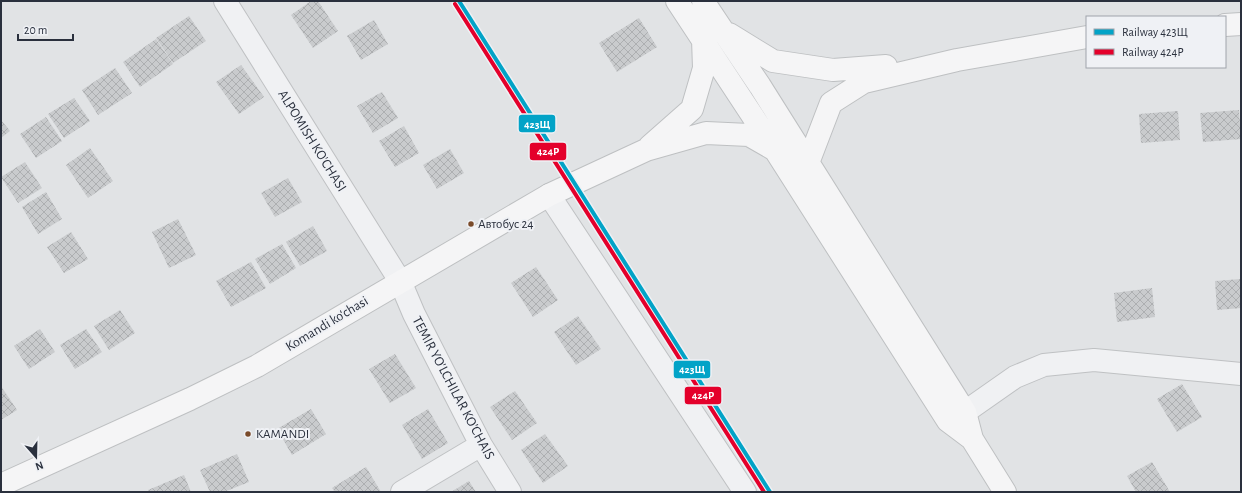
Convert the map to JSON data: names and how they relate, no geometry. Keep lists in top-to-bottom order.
{
  "streets": {
    "main road": ["Komandi ko‘chasi"],
    "street": ["ALPOMISH KO'CHASI", "TEMIR YO'LCHILAR KO'CHAIS"]
  },
  "crossings": [
    ["ALPOMISH KO'CHASI", "Komandi ko‘chasi"],
    ["ALPOMISH KO'CHASI", "TEMIR YO'LCHILAR KO'CHAIS"],
    ["Komandi ko‘chasi", "TEMIR YO'LCHILAR KO'CHAIS"]
  ],
  "places": ["Автобус 24", "KAMANDI"],
  "lines": ["rail line 423Щ", "rail line 424Р"],
  "legend": ["Railway 423Щ", "Railway 424Р"],
  "scale_bar": "20 m",
  "north": "bottom"
}
